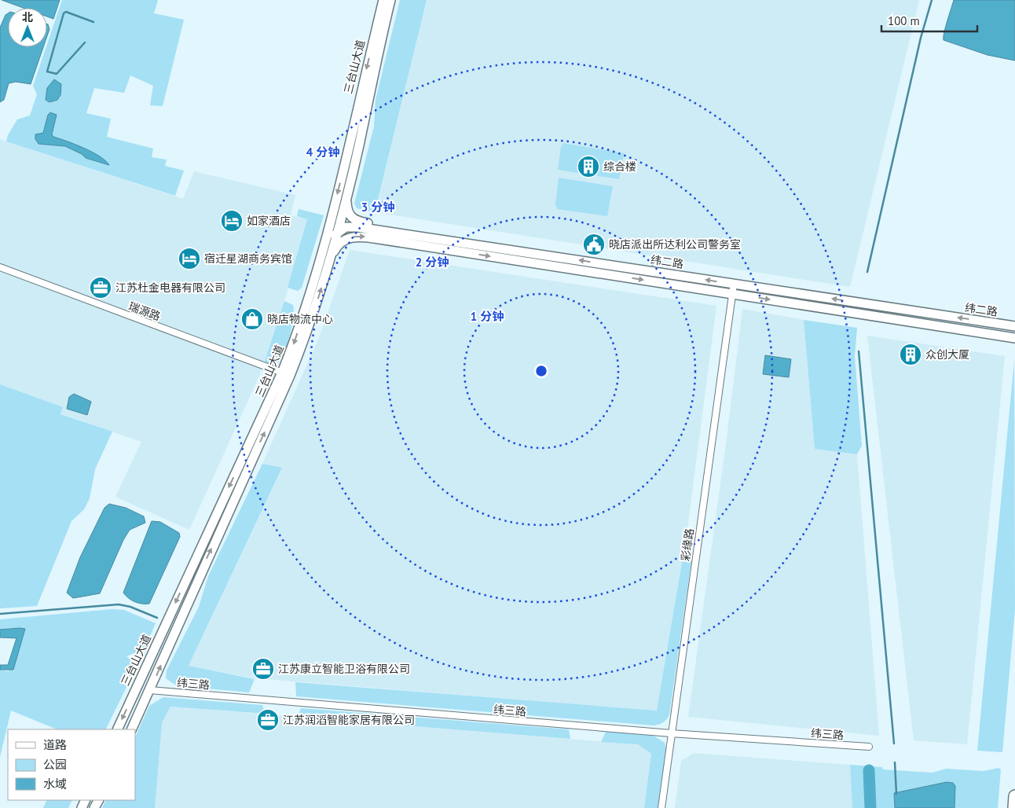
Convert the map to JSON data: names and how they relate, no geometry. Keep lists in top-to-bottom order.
{
  "streets": {
    "street": [
      "三台山大道",
      "纬二路",
      "瑞源路",
      "彩缘路",
      "纬三路"
    ]
  },
  "crossings": [
    ["三台山大道", "纬二路"],
    ["三台山大道", "瑞源路"],
    ["三台山大道", "纬三路"],
    ["纬二路", "彩缘路"],
    ["彩缘路", "纬三路"]
  ],
  "places": {
    "building": ["综合楼", "众创大厦"],
    "hotel": ["如家酒店", "宿迁星湖商务宾馆"],
    "public building": ["晓店派出所达利公司警务室"],
    "office": ["江苏杜金电器有限公司", "江苏康立智能卫浴有限公司", "江苏润滔智能家居有限公司"],
    "shop": ["晓店物流中心"]
  },
  "legend": ["道路", "公园", "水域"],
  "scale_bar": "100 m",
  "north": "top",
  "rings": [
    "4 分钟",
    "3 分钟",
    "2 分钟",
    "1 分钟"
  ]
}
